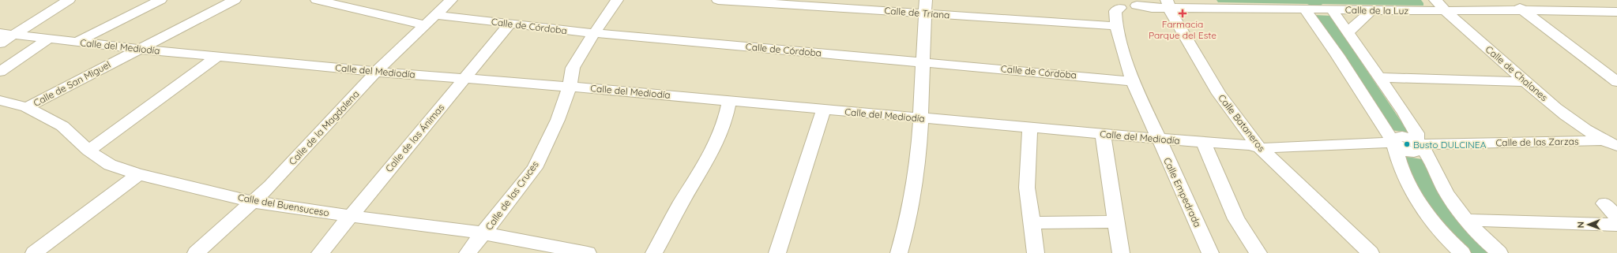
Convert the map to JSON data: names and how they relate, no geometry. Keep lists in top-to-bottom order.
{
  "streets": {
    "street": [
      "Calle de la Luz",
      "Calle de Triana",
      "Calle de Córdoba",
      "Calle del Mediodía",
      "Calle de Chalanes",
      "Calle de San Miguel",
      "Calle Bataneros",
      "Calle de la Magdalena",
      "Calle de las Ánimas",
      "Calle de las Zarzas",
      "Calle Empedrada",
      "Calle de las Cruces",
      "Calle del Buensuceso"
    ]
  },
  "crossings": [
    ["Calle de la Luz", "Calle de Chalanes"],
    ["Calle de la Luz", "Calle Bataneros"],
    ["Calle de la Luz", "Calle Empedrada"],
    ["Calle de Triana", "Calle Empedrada"],
    ["Calle de Córdoba", "Calle de la Magdalena"],
    ["Calle de Córdoba", "Calle de las Ánimas"],
    ["Calle de Córdoba", "Calle Empedrada"],
    ["Calle de Córdoba", "Calle de las Cruces"],
    ["Calle del Mediodía", "Calle de San Miguel"],
    ["Calle del Mediodía", "Calle Bataneros"],
    ["Calle del Mediodía", "Calle de la Magdalena"],
    ["Calle del Mediodía", "Calle de las Ánimas"],
    ["Calle del Mediodía", "Calle Empedrada"],
    ["Calle del Mediodía", "Calle de las Cruces"],
    ["Calle de Chalanes", "Calle de las Zarzas"],
    ["Calle de San Miguel", "Calle del Buensuceso"],
    ["Calle de la Magdalena", "Calle del Buensuceso"],
    ["Calle de las Ánimas", "Calle del Buensuceso"],
    ["Calle de las Cruces", "Calle del Buensuceso"]
  ],
  "places": {
    "health": ["Farmacia Parque del Este"],
    "other": ["Busto DULCINEA"]
  },
  "north": "left"
}
